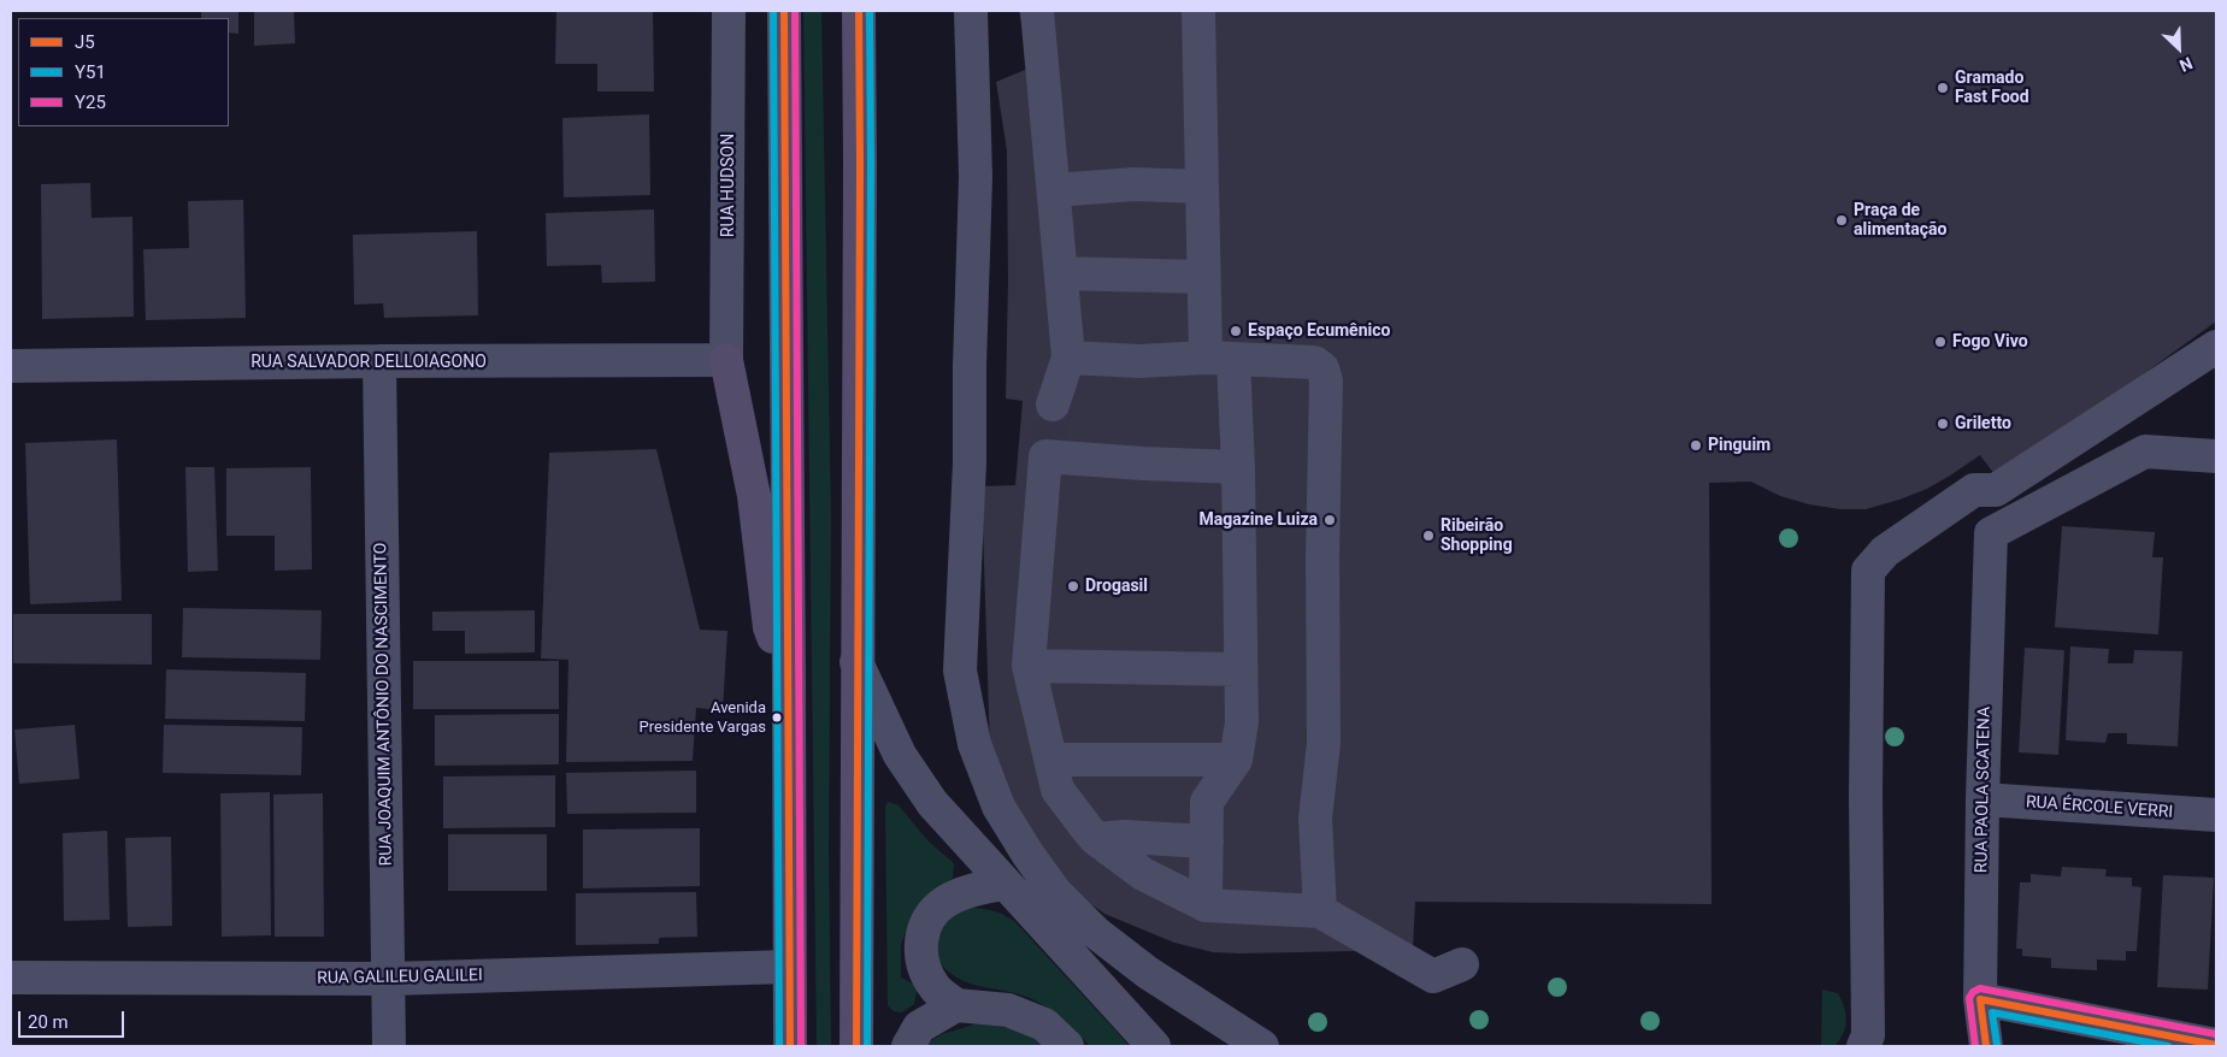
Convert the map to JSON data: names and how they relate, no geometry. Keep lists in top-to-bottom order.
{
  "streets": {
    "street": [
      "RUA HUDSON",
      "RUA SALVADOR DELLOIAGONO",
      "RUA JOAQUIM ANTÔNIO DO NASCIMENTO",
      "RUA PAOLA SCATENA",
      "RUA ÉRCOLE VERRI",
      "RUA GALILEU GALILEI"
    ]
  },
  "crossings": [
    ["RUA HUDSON", "RUA SALVADOR DELLOIAGONO"],
    ["RUA SALVADOR DELLOIAGONO", "RUA JOAQUIM ANTÔNIO DO NASCIMENTO"],
    ["RUA JOAQUIM ANTÔNIO DO NASCIMENTO", "RUA GALILEU GALILEI"],
    ["RUA PAOLA SCATENA", "RUA ÉRCOLE VERRI"]
  ],
  "places": [
    "Gramado Fast Food",
    "Praça de alimentação",
    "Espaço Ecumênico",
    "Fogo Vivo",
    "Griletto",
    "Pinguim",
    "Magazine Luiza",
    "Ribeirão Shopping",
    "Drogasil",
    "Avenida Presidente Vargas"
  ],
  "lines": ["transit line J5", "transit line Y51", "transit line Y25"],
  "legend": ["J5", "Y51", "Y25"],
  "scale_bar": "20 m",
  "north": "bottom right"
}
